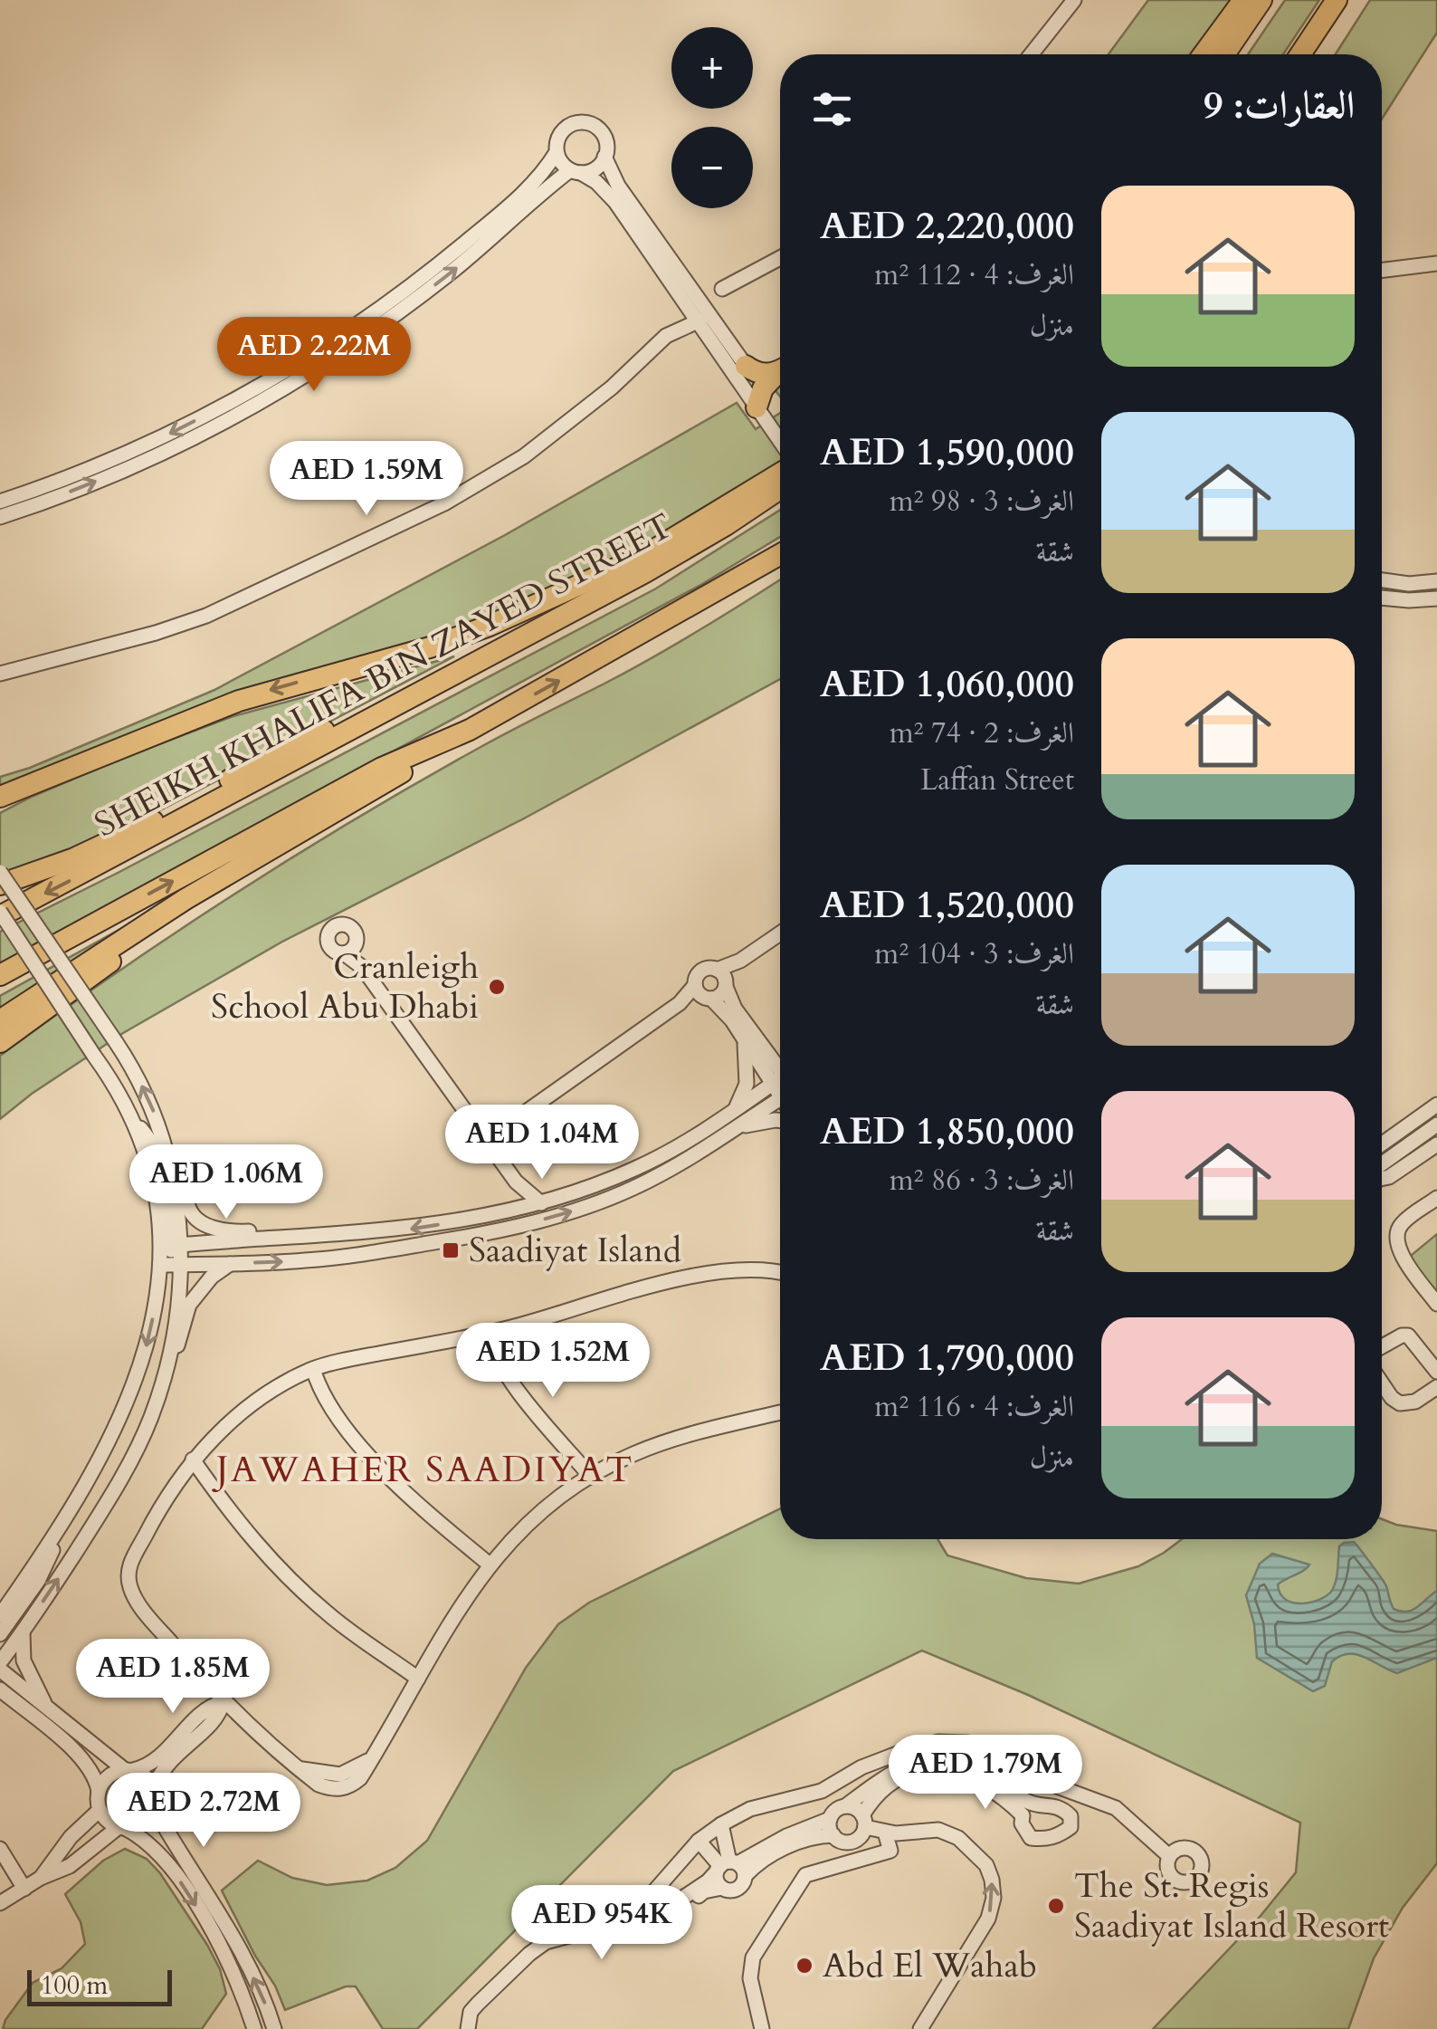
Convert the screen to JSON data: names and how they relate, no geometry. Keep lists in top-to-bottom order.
{
  "streets": {
    "highway": ["SHEIKH KHALIFA BIN ZAYED STREET"]
  },
  "districts": ["JAWAHER SAADIYAT"],
  "places": {
    "other": ["Cranleigh School Abu Dhabi", "The St. Regis Saadiyat Island Resort", "Abd El Wahab"],
    "transit": ["Saadiyat Island"]
  },
  "scale_bar": "100 m",
  "page": {
    "map_buttons": ["+", "−"],
    "heading": "العقارات: 9",
    "list": [
      {
        "name": "AED 2,220,000",
        "note": "الغرف: 4 · 112 m² · منزل"
      },
      {
        "name": "AED 1,590,000",
        "note": "الغرف: 3 · 98 m² · شقة"
      },
      {
        "name": "AED 1,060,000",
        "note": "الغرف: 2 · 74 m² · Laffan Street"
      },
      {
        "name": "AED 1,520,000",
        "note": "الغرف: 3 · 104 m² · شقة"
      },
      {
        "name": "AED 1,850,000",
        "note": "الغرف: 3 · 86 m² · شقة"
      },
      {
        "name": "AED 1,790,000",
        "note": "الغرف: 4 · 116 m² · منزل"
      }
    ],
    "price": [
      "AED 2.22M",
      "AED 1.59M",
      "AED 1.04M",
      "AED 1.06M",
      "AED 1.52M",
      "AED 1.85M",
      "AED 1.79M",
      "AED 2.72M",
      "AED 954K"
    ],
    "scale": "100 m"
  }
}
